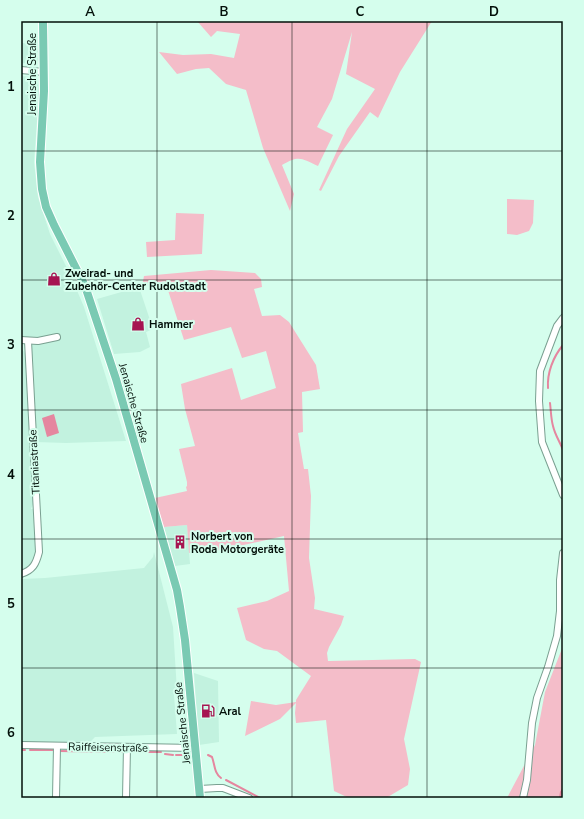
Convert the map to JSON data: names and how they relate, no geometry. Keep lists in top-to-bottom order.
{
  "streets": {
    "main road": ["Jenaische Straße"],
    "street": ["Titaniastraße", "Raiffeisenstraße"]
  },
  "crossings": [
    ["Jenaische Straße", "Raiffeisenstraße"]
  ],
  "places": {
    "shop": ["Zweirad- und Zubehör-Center Rudolstadt", "Hammer"],
    "building": ["Norbert von Roda Motorgeräte"],
    "fuel station": ["Aral"]
  },
  "grid": {
    "columns": [
      "A",
      "B",
      "C",
      "D"
    ],
    "rows": [
      "1",
      "2",
      "3",
      "4",
      "5",
      "6"
    ]
  }
}
